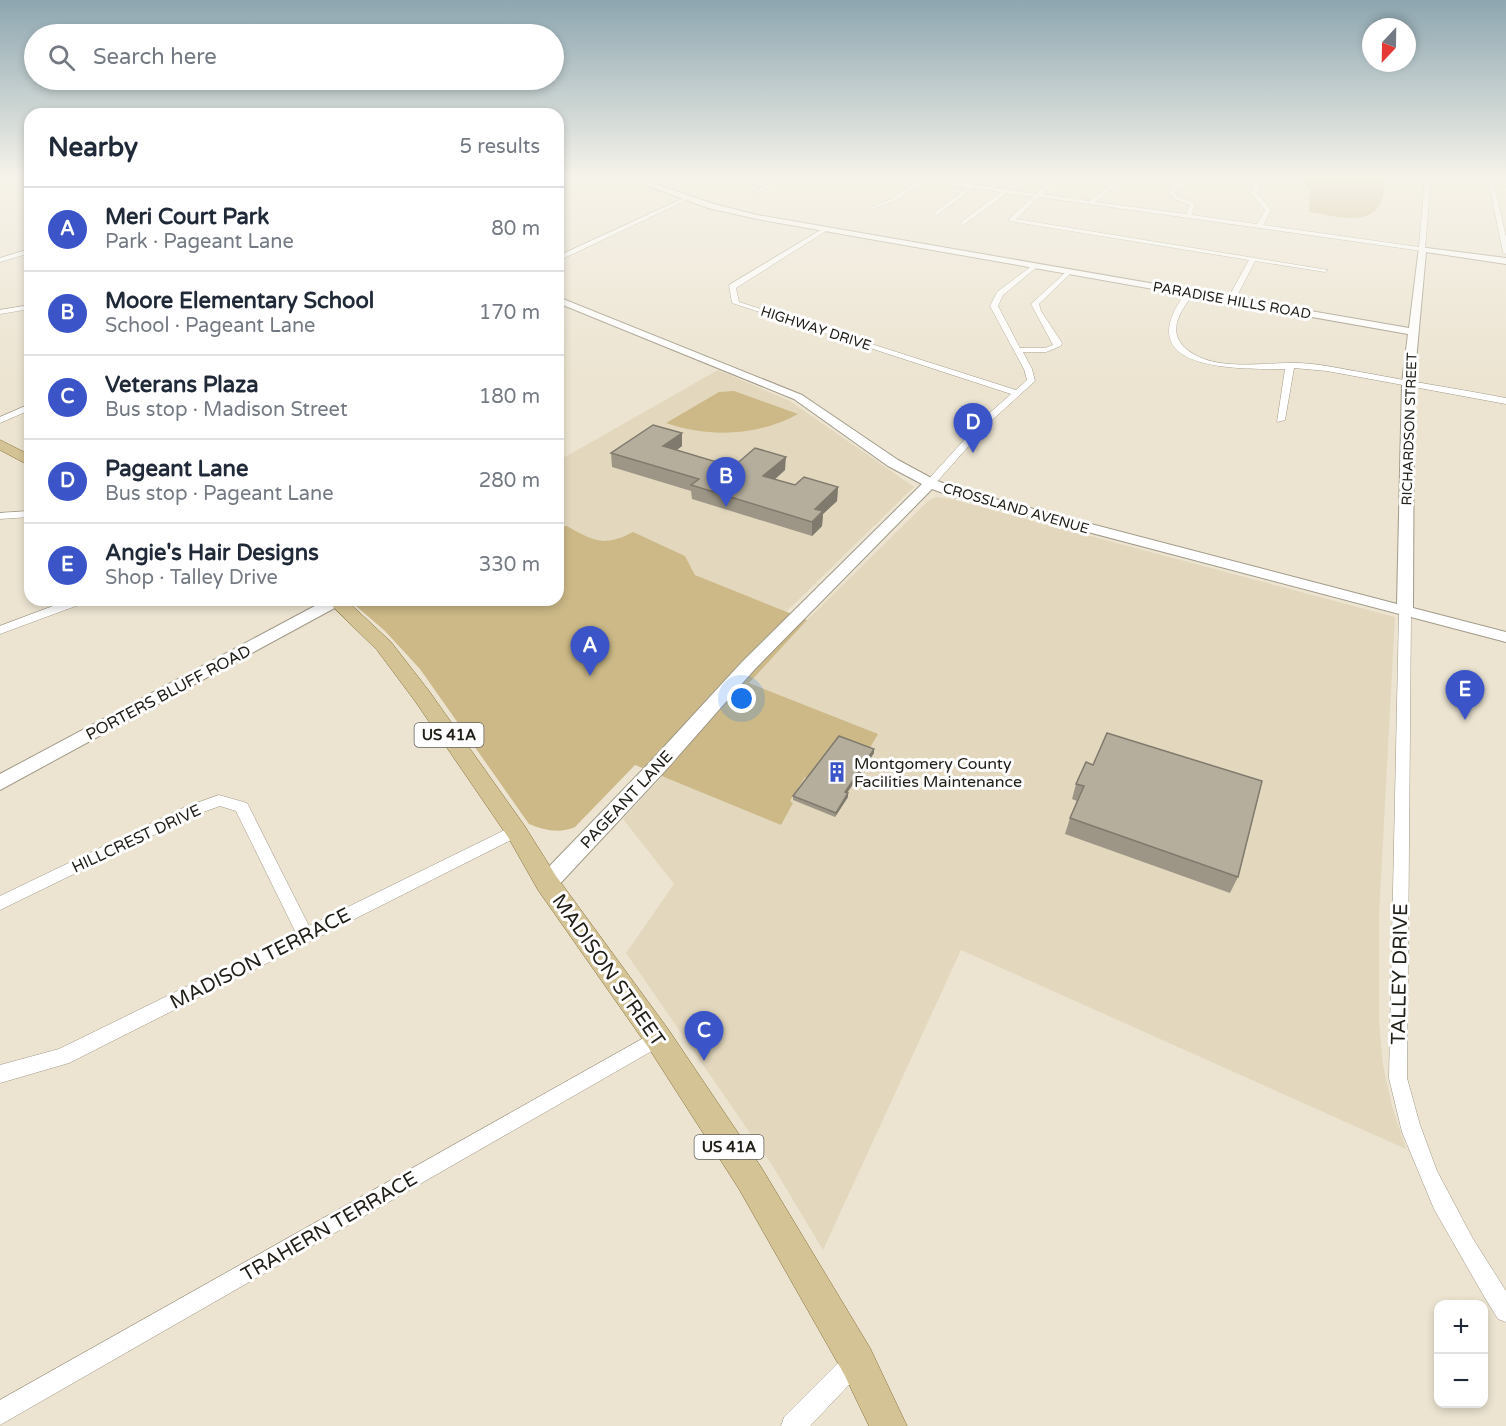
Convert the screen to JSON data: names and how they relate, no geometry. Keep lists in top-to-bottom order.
{
  "streets": {
    "main road": ["US 41A", "MADISON STREET"],
    "street": [
      "PARADISE HILLS ROAD",
      "HIGHWAY DRIVE",
      "RICHARDSON STREET",
      "CROSSLAND AVENUE",
      "PORTERS BLUFF ROAD",
      "PAGEANT LANE",
      "HILLCREST DRIVE",
      "MADISON TERRACE",
      "TALLEY DRIVE",
      "TRAHERN TERRACE"
    ]
  },
  "crossings": [
    ["PARADISE HILLS ROAD", "RICHARDSON STREET"],
    ["PARADISE HILLS ROAD", "PAGEANT LANE"],
    ["HIGHWAY DRIVE", "PAGEANT LANE"],
    ["RICHARDSON STREET", "CROSSLAND AVENUE"],
    ["RICHARDSON STREET", "TALLEY DRIVE"],
    ["CROSSLAND AVENUE", "PAGEANT LANE"],
    ["CROSSLAND AVENUE", "TALLEY DRIVE"],
    ["PAGEANT LANE", "MADISON STREET"],
    ["HILLCREST DRIVE", "MADISON TERRACE"],
    ["MADISON TERRACE", "MADISON STREET"],
    ["MADISON STREET", "TRAHERN TERRACE"]
  ],
  "places": {
    "building": ["Montgomery County Facilities Maintenance"]
  },
  "north": "bottom",
  "page": {
    "search": "Search here",
    "heading": ["Nearby", "5 results"],
    "list": [
      {
        "mark": "A",
        "name": "Meri Court Park",
        "note": "Park · Pageant Lane",
        "value": "80 m"
      },
      {
        "mark": "B",
        "name": "Moore Elementary School",
        "note": "School · Pageant Lane",
        "value": "170 m"
      },
      {
        "mark": "C",
        "name": "Veterans Plaza",
        "note": "Bus stop · Madison Street",
        "value": "180 m"
      },
      {
        "mark": "D",
        "name": "Pageant Lane",
        "note": "Bus stop · Pageant Lane",
        "value": "280 m"
      },
      {
        "mark": "E",
        "name": "Angie's Hair Designs",
        "note": "Shop · Talley Drive",
        "value": "330 m"
      }
    ],
    "pins": [
      "D",
      "B",
      "A",
      "E",
      "C"
    ],
    "map_buttons": ["+", "−"]
  }
}
